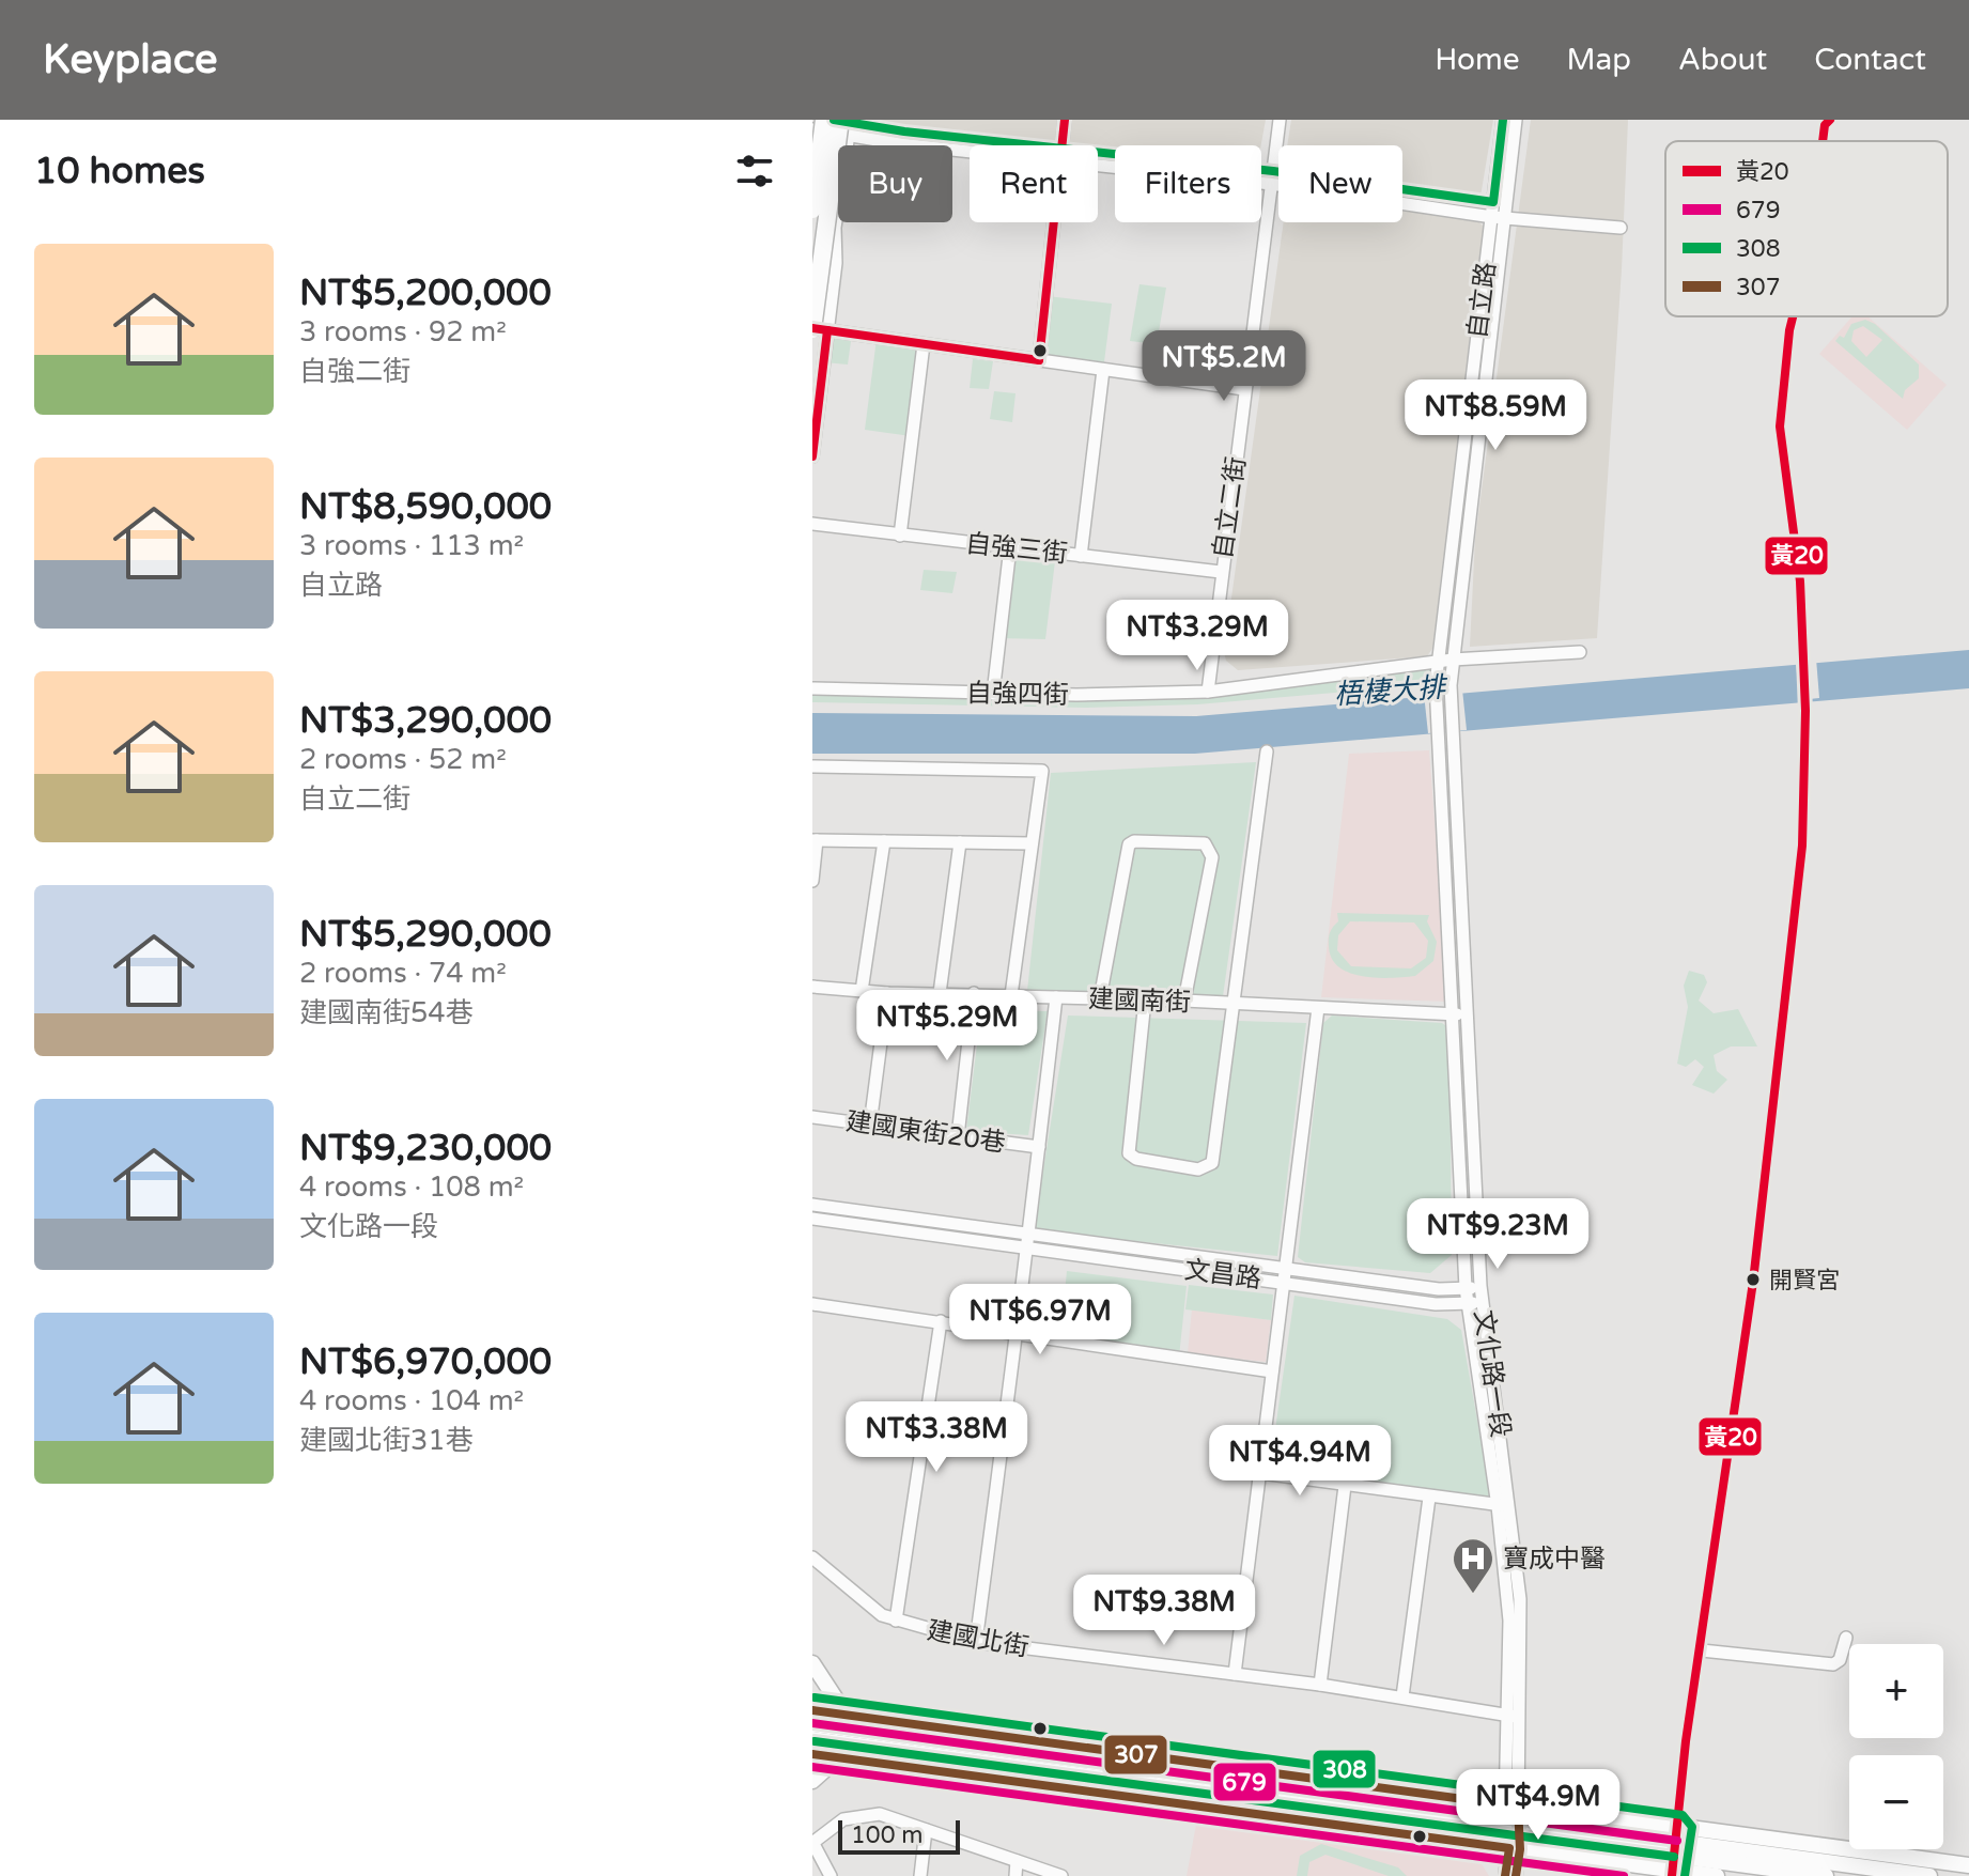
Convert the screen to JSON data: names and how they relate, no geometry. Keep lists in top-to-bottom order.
{
  "streets": {
    "street": [
      "自立路",
      "自立二街",
      "自強三街",
      "自強四街",
      "建國南街",
      "建國東街20巷",
      "文昌路",
      "文化路一段",
      "建國北街"
    ]
  },
  "crossings": [
    ["自立路", "自強四街"],
    ["自立路", "文化路一段"],
    ["自立二街", "自強三街"],
    ["自立二街", "自強四街"],
    ["建國南街", "文化路一段"],
    ["文昌路", "文化路一段"],
    ["文化路一段", "建國北街"]
  ],
  "water": ["梧棲大排"],
  "places": {
    "other": ["開賢宮"],
    "hospital": ["寶成中醫"]
  },
  "lines": [
    "transit line 黃20",
    "transit line 308",
    "transit line 307",
    "transit line 679"
  ],
  "legend": [
    "黃20",
    "679",
    "308",
    "307"
  ],
  "scale_bar": "100 m",
  "page": {
    "header": "Keyplace",
    "nav": [
      "Home",
      "Map",
      "About",
      "Contact"
    ],
    "heading": "10 homes",
    "chip": [
      "Buy",
      "Rent",
      "Filters",
      "New"
    ],
    "list": [
      {
        "name": "NT$5,200,000",
        "note": "3 rooms · 92 m² · 自強二街"
      },
      {
        "name": "NT$8,590,000",
        "note": "3 rooms · 113 m² · 自立路"
      },
      {
        "name": "NT$3,290,000",
        "note": "2 rooms · 52 m² · 自立二街"
      },
      {
        "name": "NT$5,290,000",
        "note": "2 rooms · 74 m² · 建國南街54巷"
      },
      {
        "name": "NT$9,230,000",
        "note": "4 rooms · 108 m² · 文化路一段"
      },
      {
        "name": "NT$6,970,000",
        "note": "4 rooms · 104 m² · 建國北街31巷"
      }
    ],
    "price": [
      "NT$5.2M",
      "NT$8.59M",
      "NT$3.29M",
      "NT$5.29M",
      "NT$9.23M",
      "NT$6.97M",
      "NT$3.38M",
      "NT$4.94M",
      "NT$9.38M",
      "NT$4.9M"
    ],
    "map_buttons": ["+", "−"],
    "scale": "100 m"
  }
}
